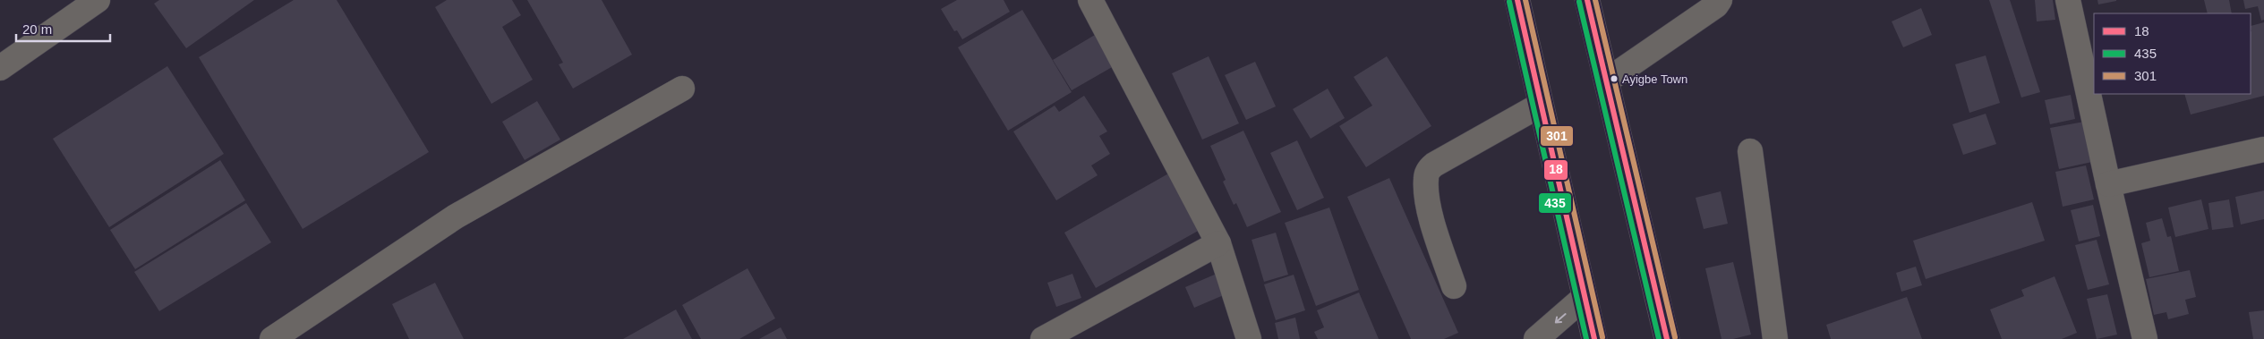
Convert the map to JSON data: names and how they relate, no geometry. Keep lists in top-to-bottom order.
{
  "places": ["Ayigbe Town"],
  "lines": ["transit line 18", "transit line 301", "transit line 435"],
  "legend": ["18", "435", "301"],
  "scale_bar": "20 m"
}
